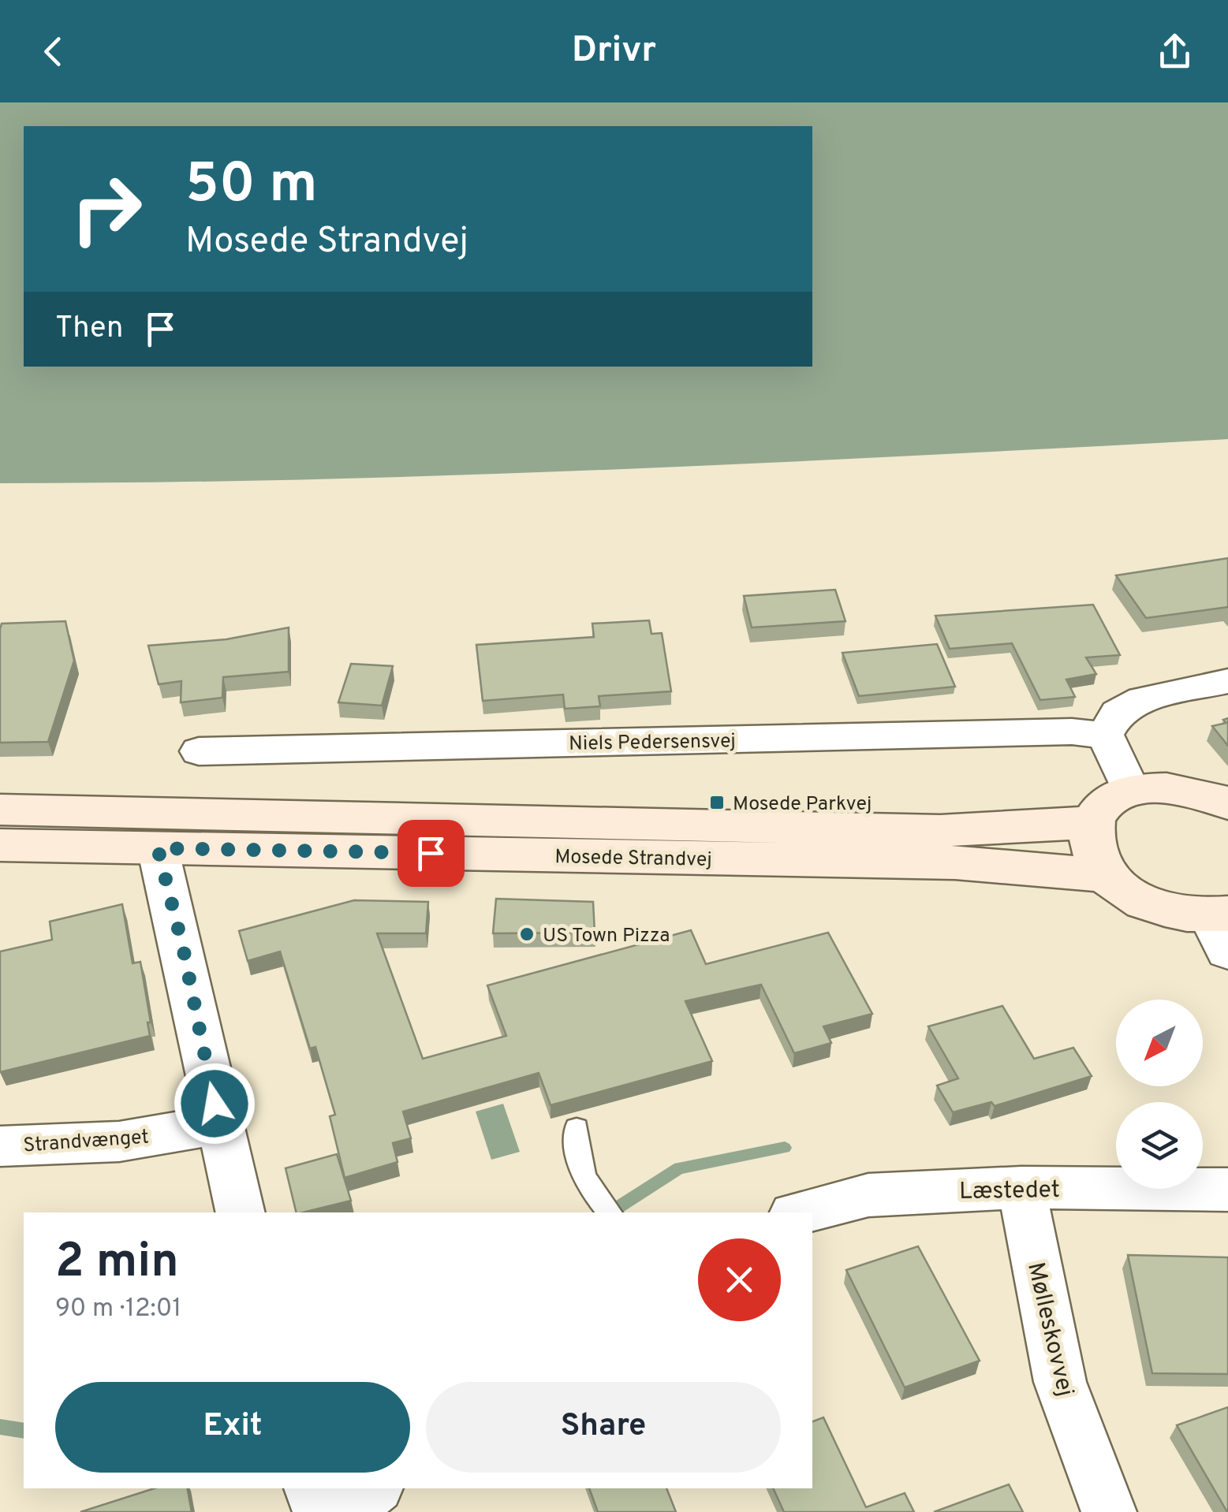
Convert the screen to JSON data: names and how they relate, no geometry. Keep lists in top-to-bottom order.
{
  "streets": {
    "main road": ["Mosede Strandvej"],
    "street": [
      "Niels Pedersensvej",
      "Strandvænget",
      "Læstedet",
      "Mølleskovvej"
    ]
  },
  "crossings": [
    ["Læstedet", "Mølleskovvej"]
  ],
  "places": {
    "transit": ["Mosede Parkvej"],
    "other": ["US Town Pizza"]
  },
  "north": "bottom left",
  "page": {
    "header": "Drivr",
    "turn": ["50 m", "Mosede Strandvej"],
    "then": "Then",
    "heading": ["2 min", "90 m · 12:01"],
    "buttons": ["Exit", "Share"]
  }
}
